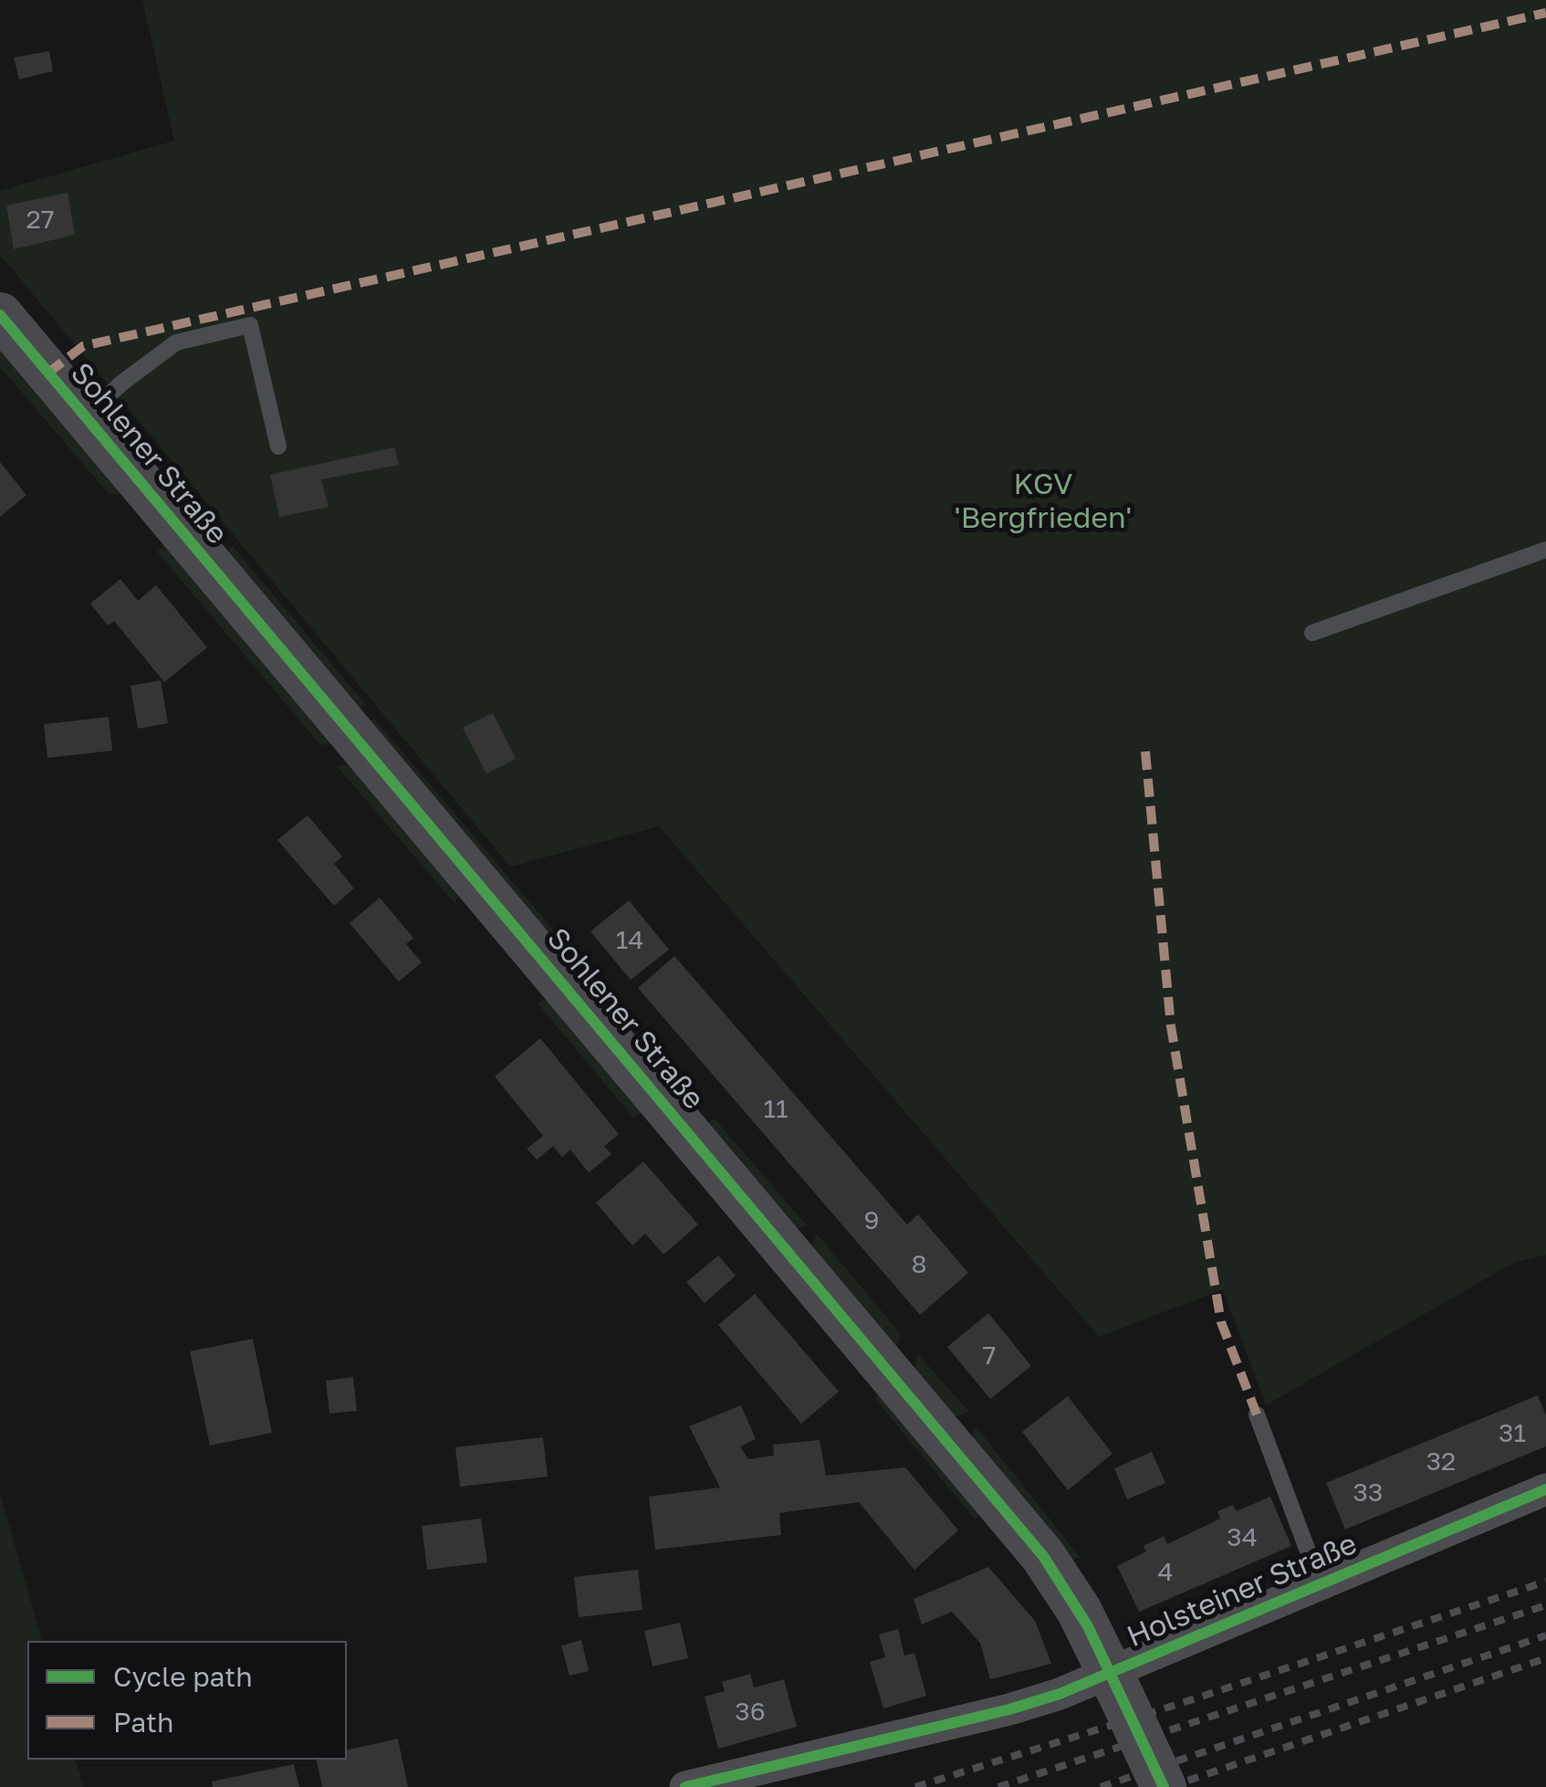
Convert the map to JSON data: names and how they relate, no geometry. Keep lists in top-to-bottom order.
{
  "streets": {
    "street": ["Sohlener Straße", "Holsteiner Straße"]
  },
  "crossings": [
    ["Sohlener Straße", "Holsteiner Straße"]
  ],
  "parks": ["KGV 'Bergfrieden'"],
  "house_numbers": [
    "27",
    "14",
    "11",
    "9",
    "8",
    "7",
    "31",
    "32",
    "33",
    "34",
    "4",
    "36"
  ],
  "legend": ["Cycle path", "Path"]
}
